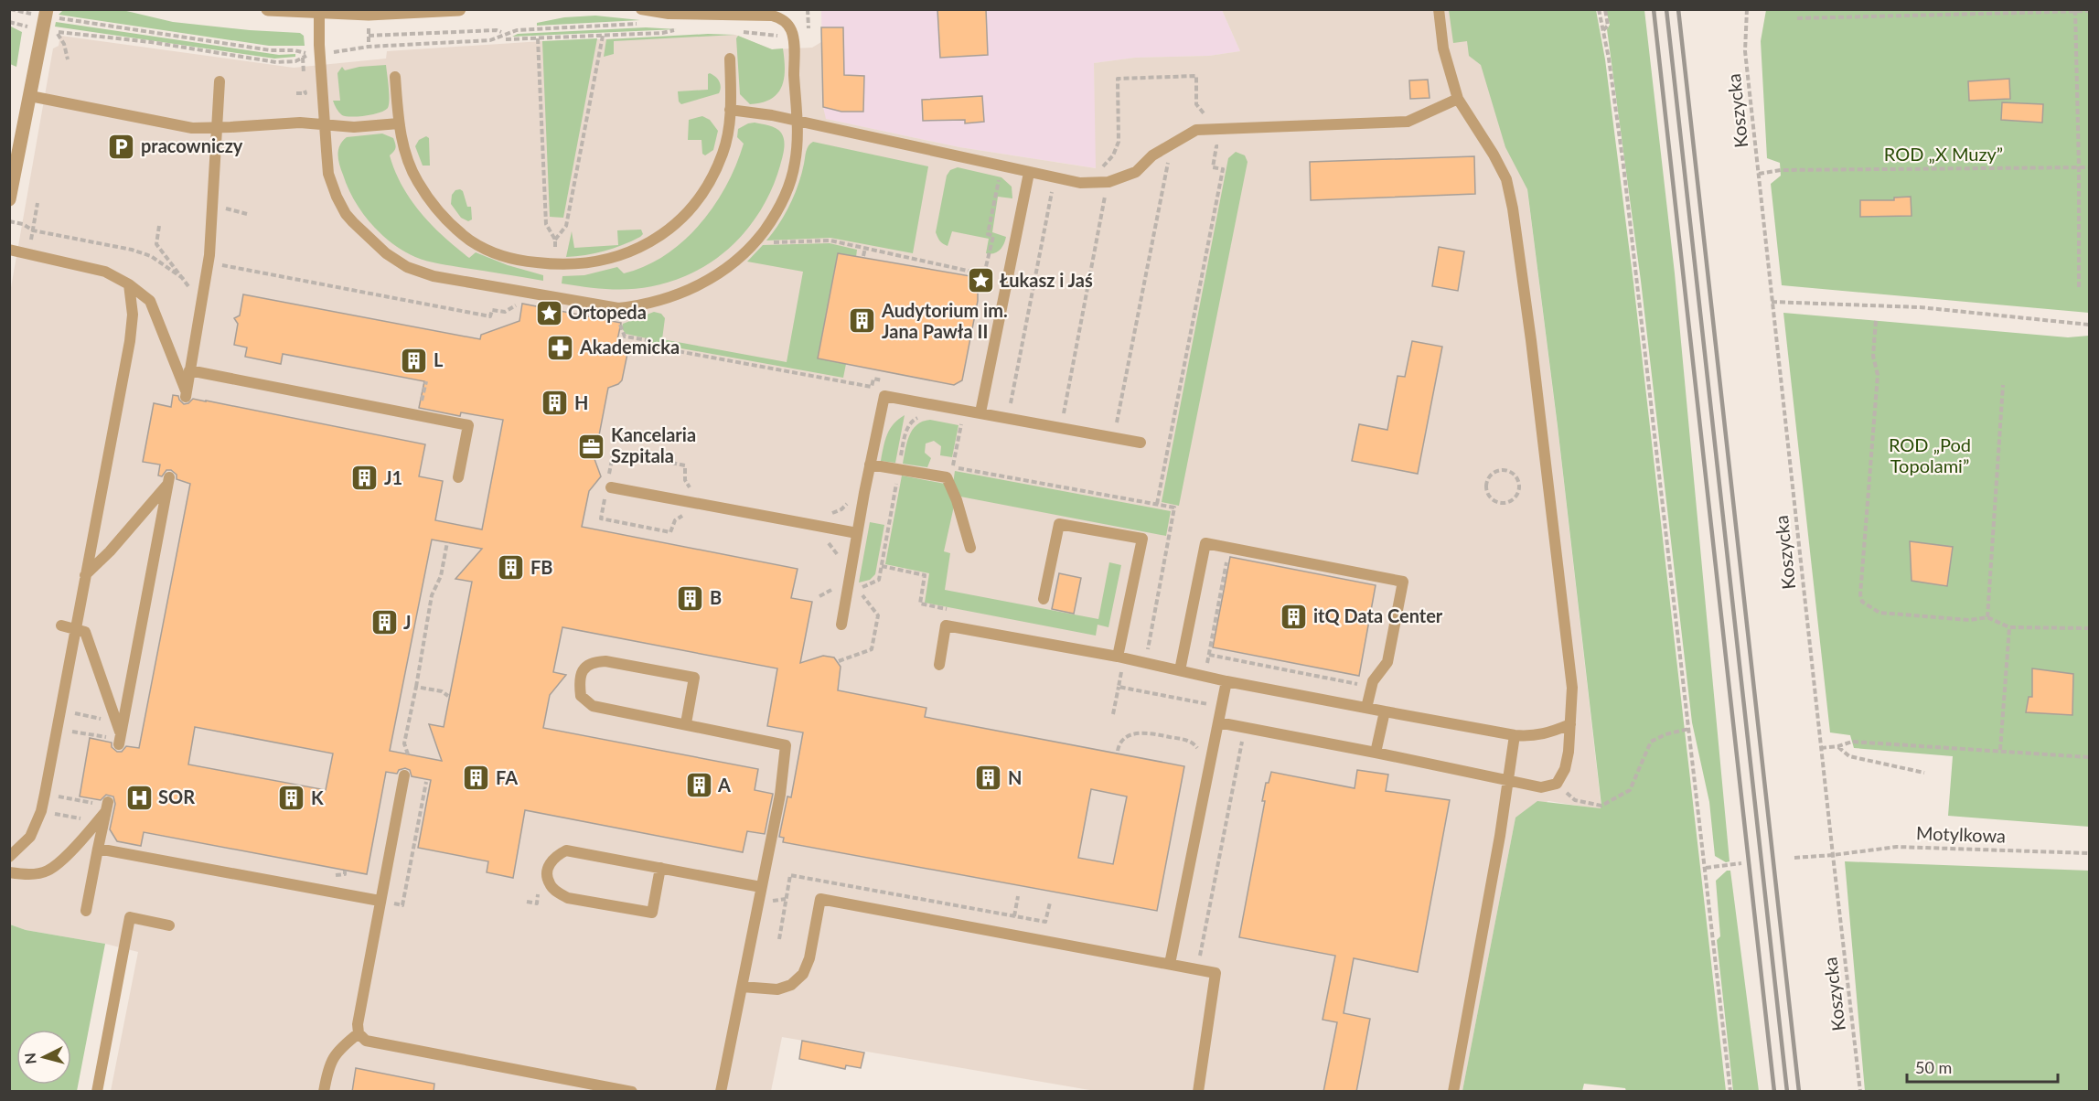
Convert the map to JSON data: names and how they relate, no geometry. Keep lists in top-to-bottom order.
{
  "streets": {
    "path": ["Koszycka", "Motylkowa"]
  },
  "crossings": [
    ["Koszycka", "Motylkowa"]
  ],
  "parks": ["ROD „X Muzy”", "ROD „Pod Topolami”"],
  "places": {
    "parking": ["pracowniczy"],
    "place": ["Łukasz i Jaś", "Ortopeda"],
    "building": [
      "Audytorium im. Jana Pawła II",
      "L",
      "H",
      "J1",
      "FB",
      "B",
      "itQ Data Center",
      "J",
      "FA",
      "N",
      "A",
      "K"
    ],
    "pharmacy": ["Akademicka"],
    "office": ["Kancelaria Szpitala"],
    "hospital": ["SOR"]
  },
  "scale_bar": "50 m",
  "north": "left"
}
